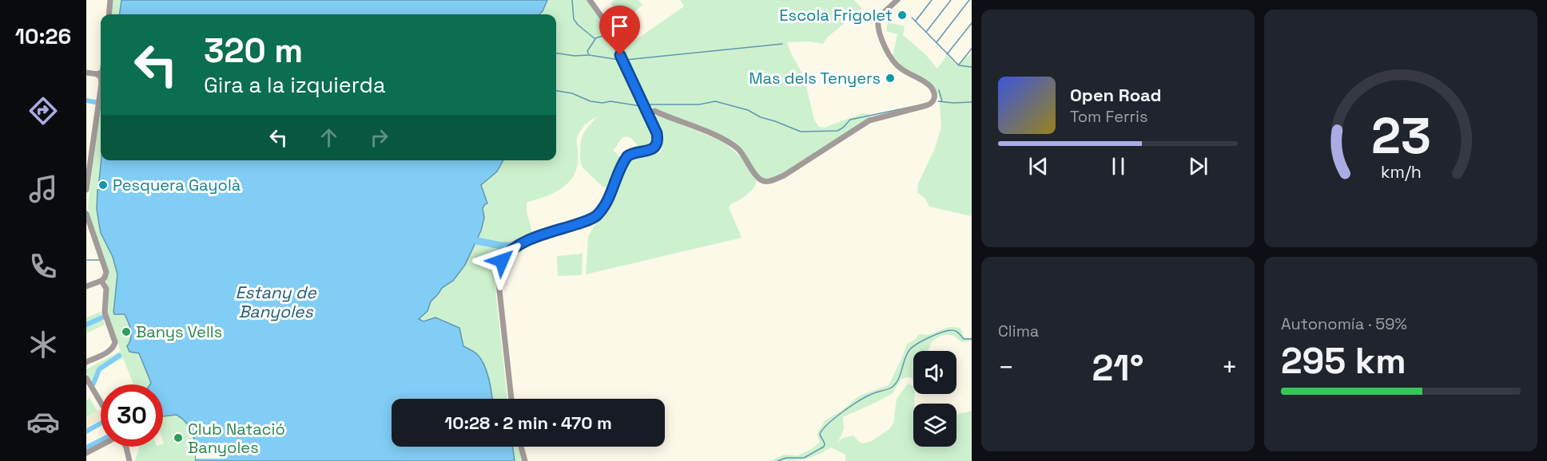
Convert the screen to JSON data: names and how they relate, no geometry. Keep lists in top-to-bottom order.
{
  "water": ["Estany de Banyoles"],
  "places": [
    "Escola Frigolet",
    "Mas dels Tenyers",
    "Pesquera Gayolà",
    "Banys Vells",
    "Club Natació Banyoles"
  ],
  "page": {
    "tabs": "10:26",
    "turn": ["320 m", "Gira a la izquierda"],
    "song": ["Open Road", "Tom Ferris"],
    "tile": [
      "Clima",
      ["Autonomía · 59%", "295 km"]
    ],
    "heat": ["−", "21°", "+"],
    "limit": "30",
    "trip": "10:28 · 2 min · 470 m",
    "gauge": ["23", "km/h"]
  }
}
